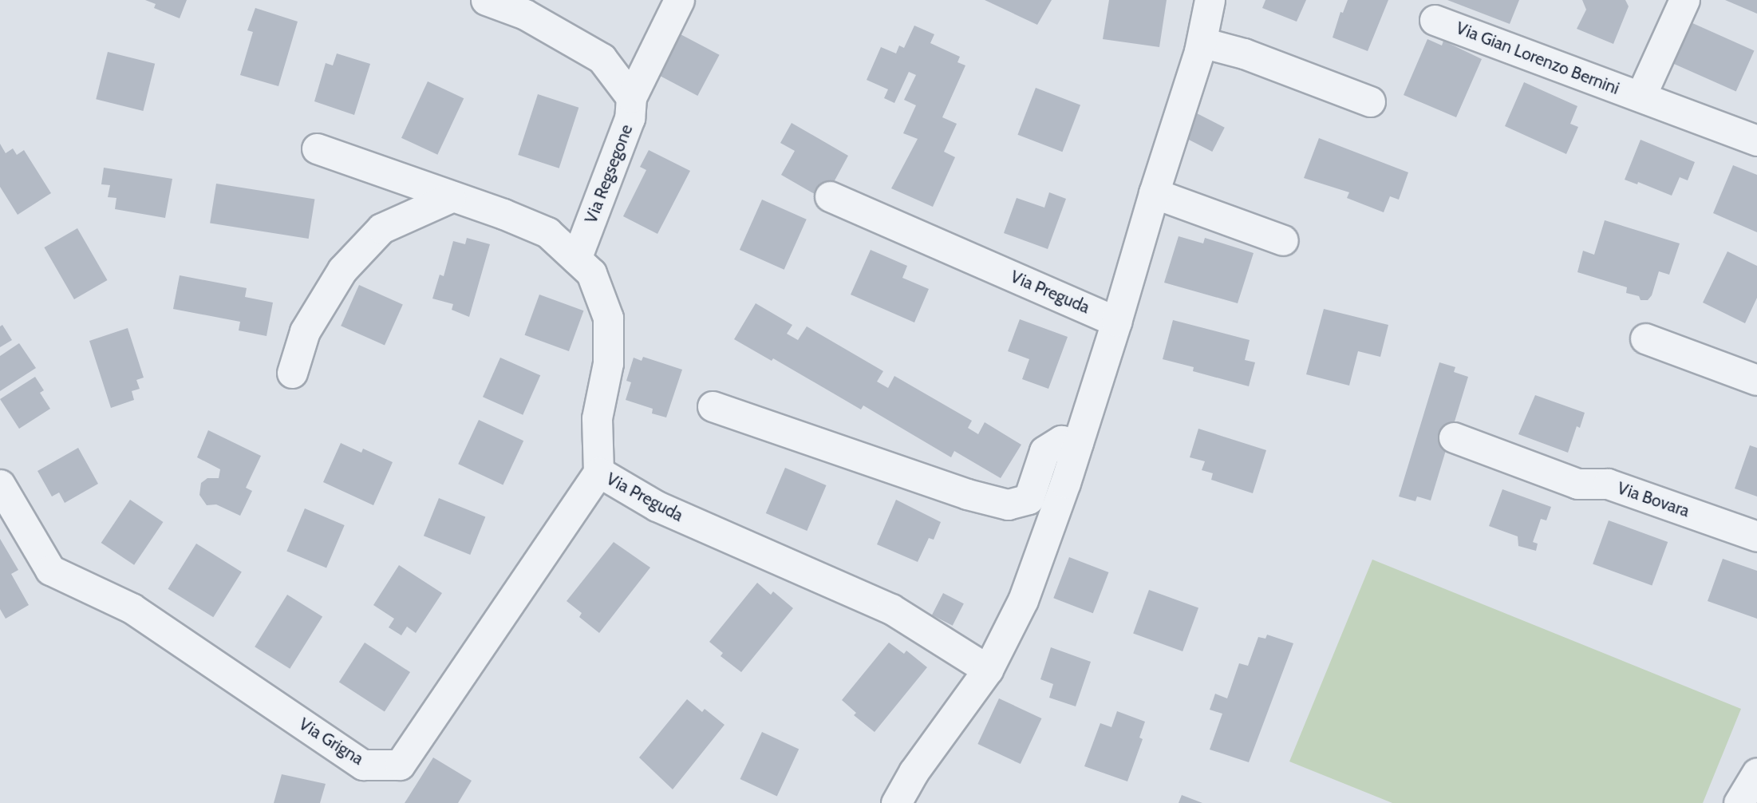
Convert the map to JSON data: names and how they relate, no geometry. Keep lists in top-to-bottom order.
{
  "streets": {
    "street": [
      "Via Gian Lorenzo Bernini",
      "Via Regsegone",
      "Via Preguda",
      "Via Bovara",
      "Via Grigna"
    ]
  },
  "crossings": [
    ["Via Regsegone", "Via Preguda"],
    ["Via Preguda", "Via Grigna"]
  ]
}
